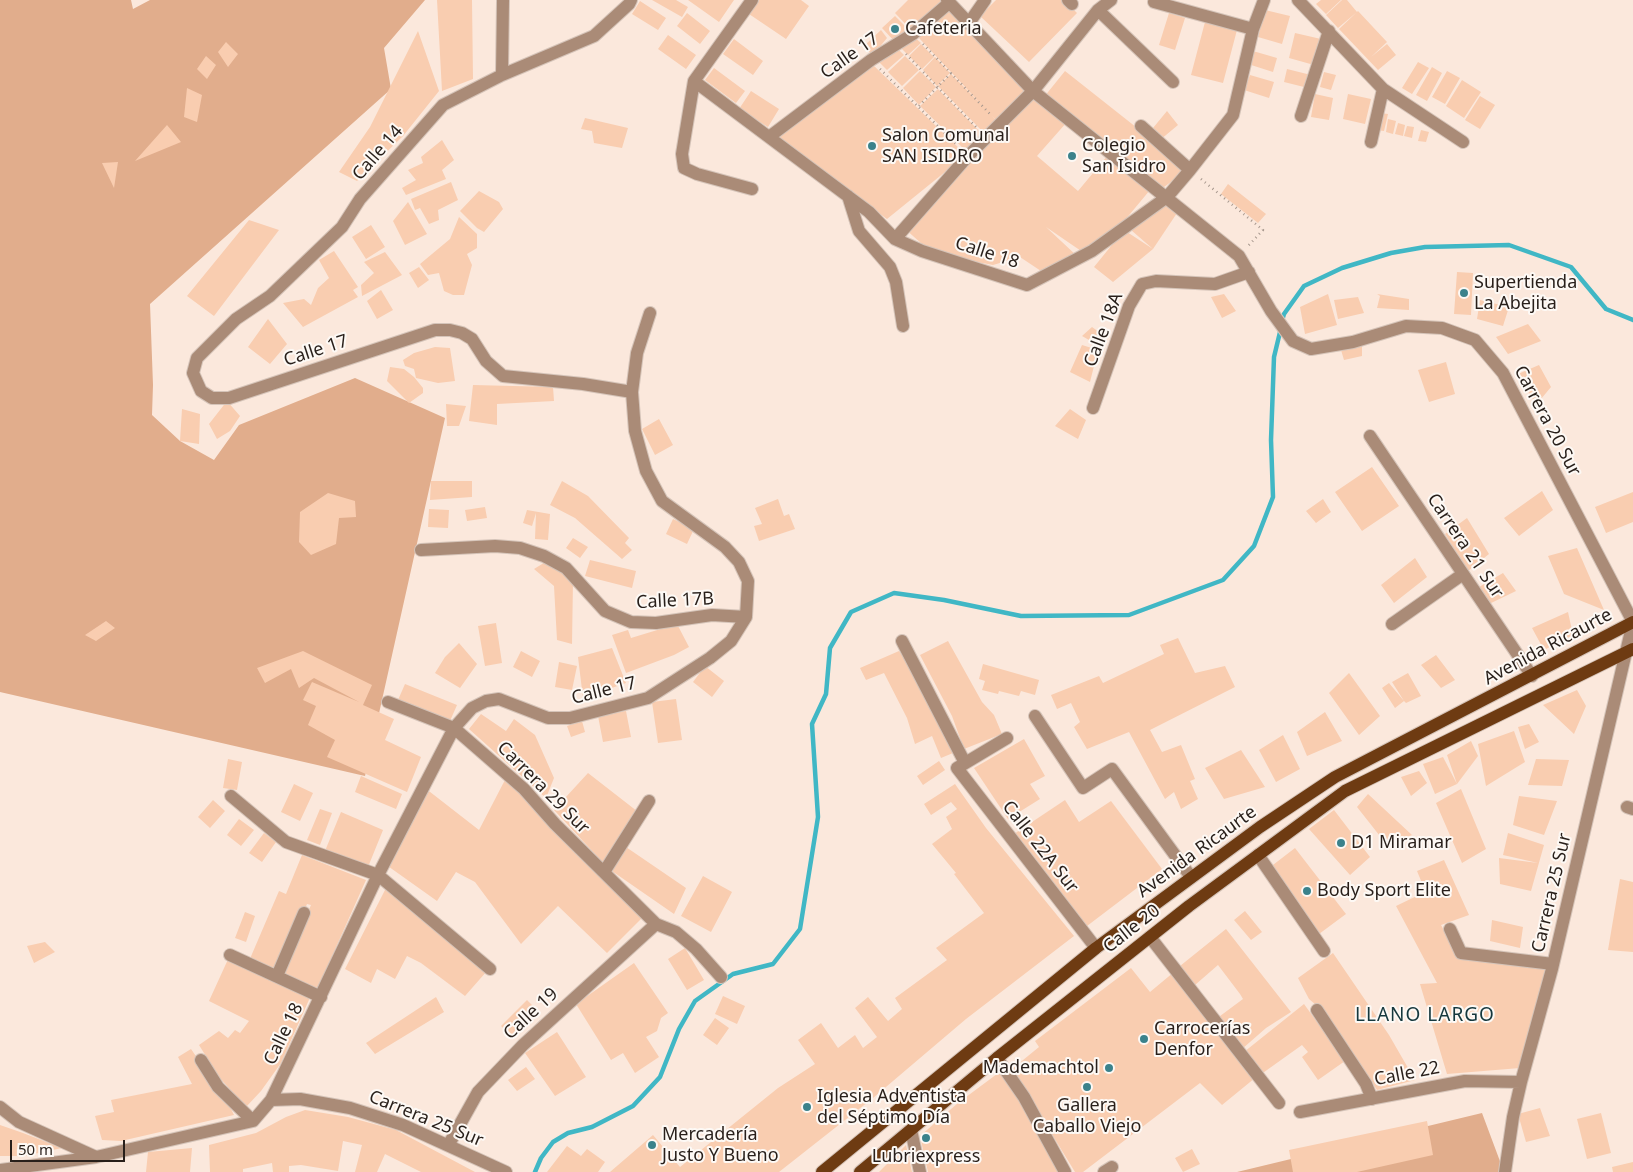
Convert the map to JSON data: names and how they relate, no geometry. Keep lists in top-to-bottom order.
{
  "streets": {
    "main road": ["Avenida Ricaurte", "Calle 20"],
    "street": [
      "Calle 17",
      "Calle 14",
      "Calle 18",
      "Calle 18A",
      "Carrera 20 Sur",
      "Carrera 21 Sur",
      "Calle 17B",
      "Carrera 29 Sur",
      "Calle 22A Sur",
      "Carrera 25 Sur",
      "Calle 19",
      "Calle 22"
    ]
  },
  "crossings": [
    ["Calle 17", "Calle 14"],
    ["Calle 17", "Calle 18"],
    ["Calle 17", "Calle 17B"],
    ["Calle 17", "Carrera 29 Sur"],
    ["Calle 18", "Carrera 20 Sur"],
    ["Calle 18", "Carrera 29 Sur"],
    ["Calle 18", "Carrera 25 Sur"],
    ["Calle 18A", "Carrera 20 Sur"],
    ["Carrera 20 Sur", "Avenida Ricaurte"],
    ["Carrera 20 Sur", "Carrera 25 Sur"],
    ["Carrera 21 Sur", "Avenida Ricaurte"],
    ["Avenida Ricaurte", "Calle 22A Sur"],
    ["Avenida Ricaurte", "Carrera 25 Sur"],
    ["Carrera 29 Sur", "Calle 19"],
    ["Carrera 25 Sur", "Calle 20"],
    ["Carrera 25 Sur", "Calle 19"],
    ["Carrera 25 Sur", "Calle 22"]
  ],
  "districts": ["LLANO LARGO"],
  "places": [
    "Cafeteria",
    "Salon Comunal SAN ISIDRO",
    "Colegio San Isidro",
    "Supertienda La Abejita",
    "D1 Miramar",
    "Body Sport Elite",
    "Carrocerías Denfor",
    "Mademachtol",
    "Gallera Caballo Viejo",
    "Iglesia Adventista del Séptimo Día",
    "Lubriexpress",
    "Mercadería Justo Y Bueno"
  ],
  "scale_bar": "50 m"
}
